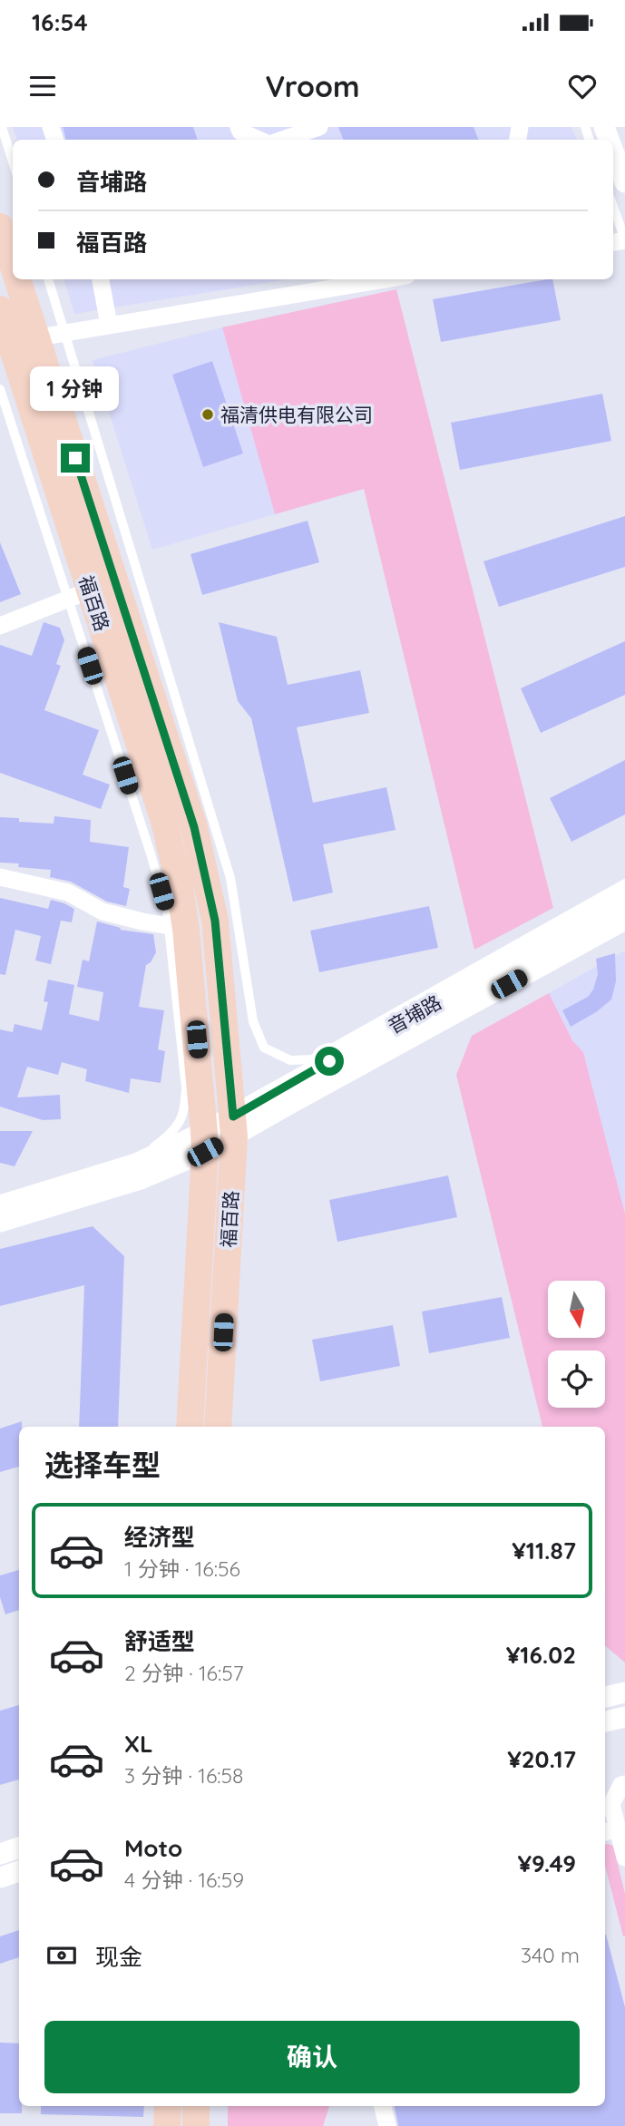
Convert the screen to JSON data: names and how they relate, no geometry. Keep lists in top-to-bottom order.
{
  "streets": {
    "main road": ["福百路"],
    "street": ["音埔路"]
  },
  "crossings": [
    ["福百路", "音埔路"]
  ],
  "places": ["福清供电有限公司"],
  "north": "bottom",
  "page": {
    "status": "16:54",
    "header": "Vroom",
    "banner": ["音埔路", "福百路"],
    "bubble": "1 分钟",
    "heading": "选择车型",
    "list": [
      {
        "name": "经济型",
        "note": "1 分钟 · 16:56",
        "value": "¥11.87"
      },
      {
        "name": "舒适型",
        "note": "2 分钟 · 16:57",
        "value": "¥16.02"
      },
      {
        "name": "XL",
        "note": "3 分钟 · 16:58",
        "value": "¥20.17"
      },
      {
        "name": "Moto",
        "note": "4 分钟 · 16:59",
        "value": "¥9.49"
      }
    ],
    "pay": ["现金", "340 m"],
    "buttons": "确认"
  }
}
